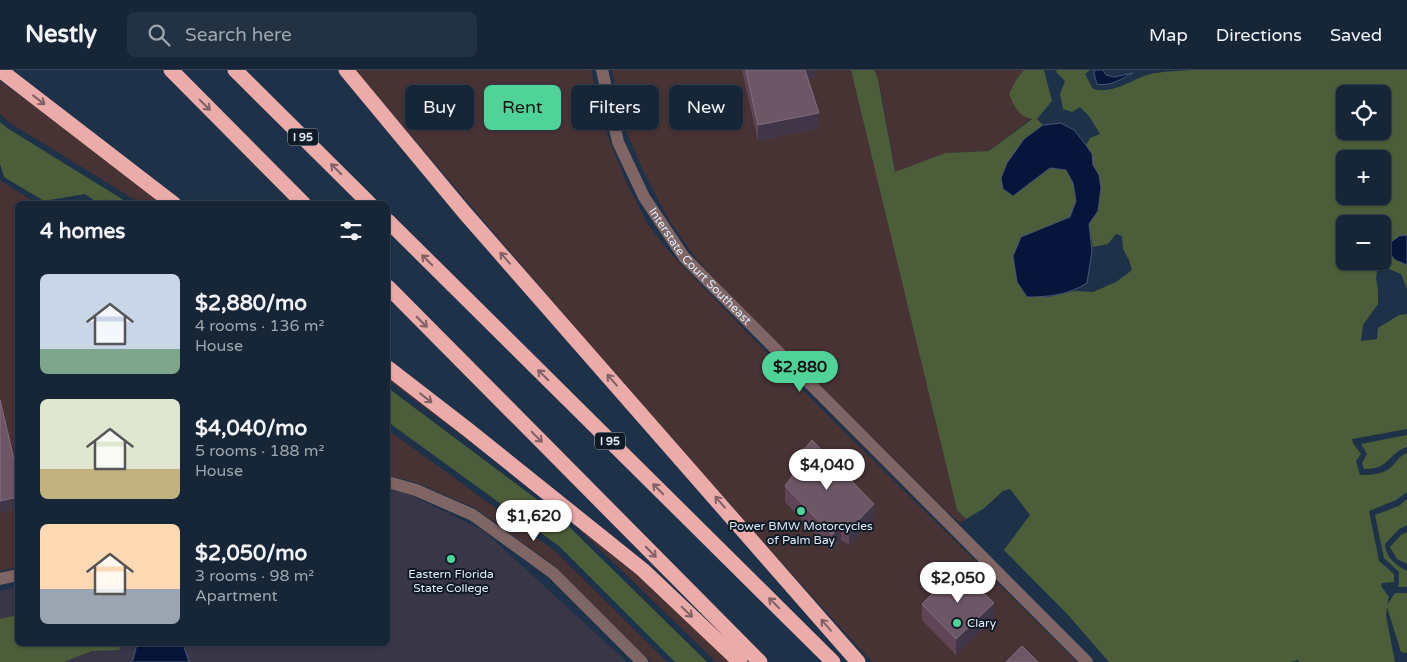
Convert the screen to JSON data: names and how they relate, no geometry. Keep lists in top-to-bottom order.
{
  "streets": {
    "highway": ["I 95"],
    "street": ["Interstate Court Southeast"]
  },
  "places": ["Power BMW Motorcycles of Palm Bay", "Eastern Florida State College", "Clary"],
  "page": {
    "header": "Nestly",
    "search": "Search here",
    "nav": ["Map", "Directions", "Saved"],
    "map_buttons": ["+", "−"],
    "chip": [
      "Buy",
      "Rent",
      "Filters",
      "New"
    ],
    "heading": "4 homes",
    "list": [
      {
        "name": "$2,880/mo",
        "note": "4 rooms · 136 m² · House"
      },
      {
        "name": "$4,040/mo",
        "note": "5 rooms · 188 m² · House"
      },
      {
        "name": "$2,050/mo",
        "note": "3 rooms · 98 m² · Apartment"
      }
    ],
    "price": [
      "$2,880",
      "$4,040",
      "$1,620",
      "$2,050"
    ]
  }
}
